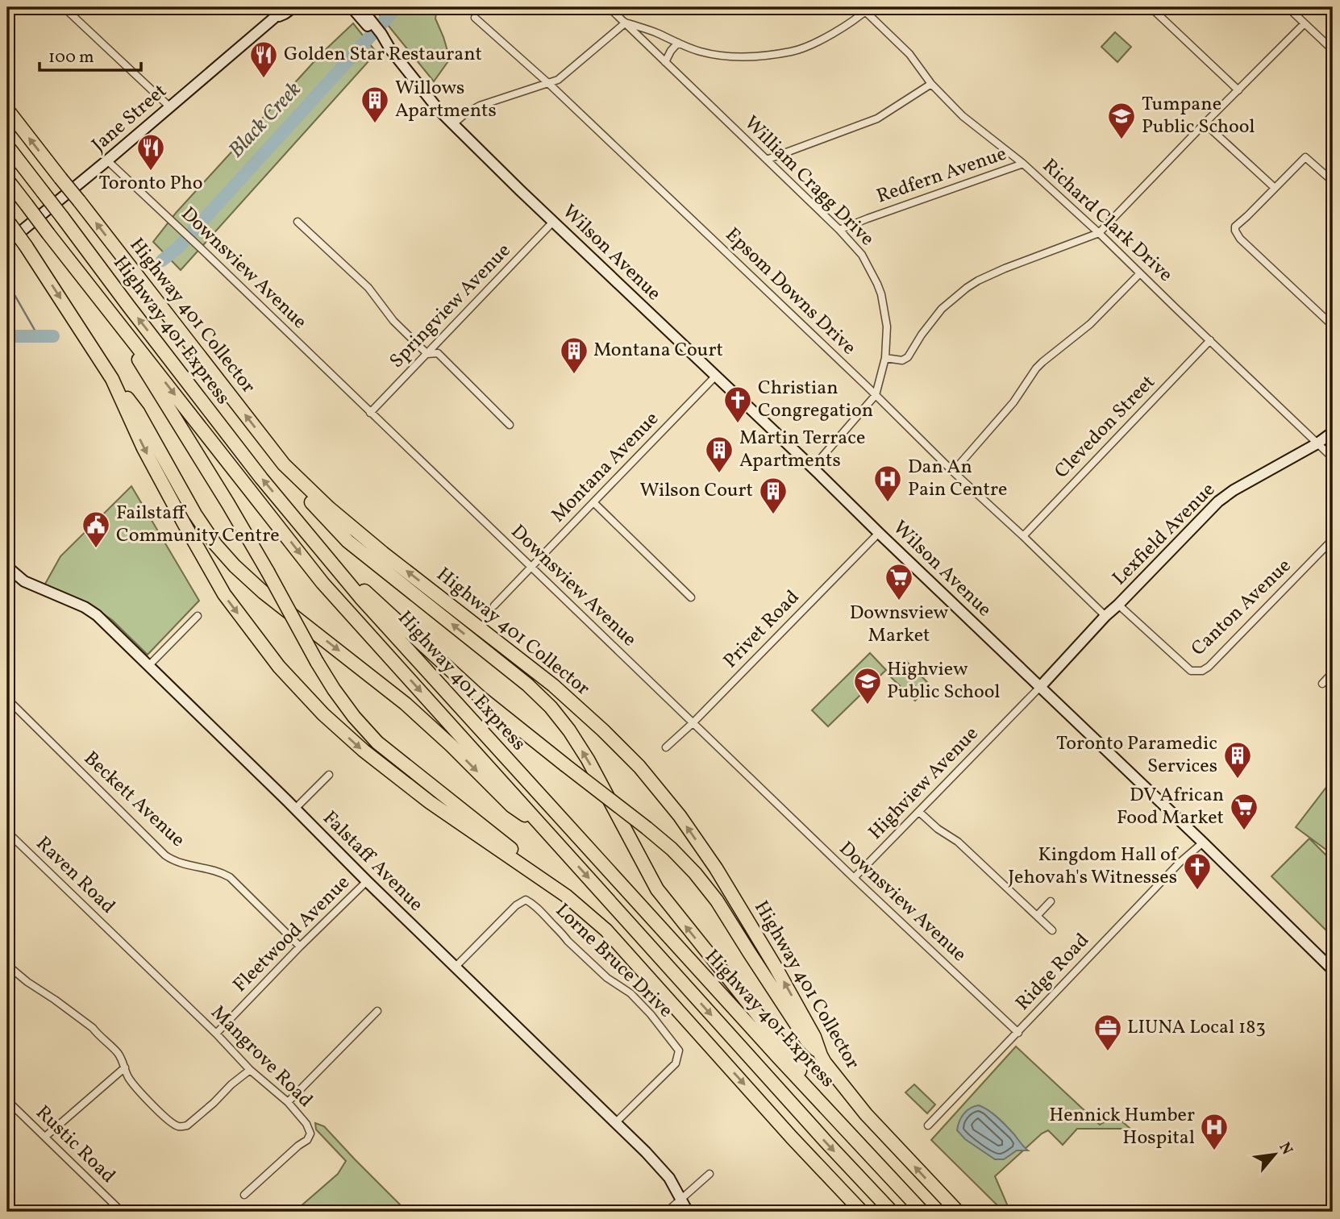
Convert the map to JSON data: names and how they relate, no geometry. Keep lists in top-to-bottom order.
{
  "streets": {
    "highway": ["Highway 401 Collector", "Highway 401 Express"],
    "main road": [
      "Jane Street",
      "Wilson Avenue",
      "Lexfield Avenue",
      "Falstaff Avenue"
    ],
    "street": [
      "Redfern Avenue",
      "William Cragg Drive",
      "Richard Clark Drive",
      "Downsview Avenue",
      "Epsom Downs Drive",
      "Springview Avenue",
      "Clevedon Street",
      "Montana Avenue",
      "Canton Avenue",
      "Privet Road",
      "Highview Avenue",
      "Beckett Avenue",
      "Raven Road",
      "Fleetwood Avenue",
      "Lorne Bruce Drive",
      "Ridge Road",
      "Mangrove Road",
      "Rustic Road"
    ]
  },
  "crossings": [
    ["Jane Street", "Downsview Avenue"],
    ["Redfern Avenue", "William Cragg Drive"],
    ["Redfern Avenue", "Richard Clark Drive"],
    ["William Cragg Drive", "Wilson Avenue"],
    ["William Cragg Drive", "Epsom Downs Drive"],
    ["Richard Clark Drive", "Clevedon Street"],
    ["Richard Clark Drive", "Lexfield Avenue"],
    ["Wilson Avenue", "Springview Avenue"],
    ["Wilson Avenue", "Montana Avenue"],
    ["Wilson Avenue", "Lexfield Avenue"],
    ["Wilson Avenue", "Privet Road"],
    ["Wilson Avenue", "Highview Avenue"],
    ["Wilson Avenue", "Ridge Road"],
    ["Downsview Avenue", "Springview Avenue"],
    ["Downsview Avenue", "Montana Avenue"],
    ["Downsview Avenue", "Privet Road"],
    ["Downsview Avenue", "Highview Avenue"],
    ["Downsview Avenue", "Ridge Road"],
    ["Epsom Downs Drive", "Clevedon Street"],
    ["Epsom Downs Drive", "Lexfield Avenue"],
    ["Lexfield Avenue", "Canton Avenue"],
    ["Lexfield Avenue", "Highview Avenue"],
    ["Beckett Avenue", "Fleetwood Avenue"],
    ["Falstaff Avenue", "Fleetwood Avenue"],
    ["Falstaff Avenue", "Lorne Bruce Drive"],
    ["Raven Road", "Mangrove Road"],
    ["Fleetwood Avenue", "Mangrove Road"]
  ],
  "water": ["Black Creek"],
  "places": {
    "restaurant": ["Golden Star Restaurant", "Toronto Pho"],
    "building": [
      "Willows Apartments",
      "Montana Court",
      "Martin Terrace Apartments",
      "Wilson Court",
      "Toronto Paramedic Services"
    ],
    "school or university": ["Tumpane Public School", "Highview Public School"],
    "church": ["Christian Congregation", "Kingdom Hall of Jehovah's Witnesses"],
    "hospital": ["Dan An Pain Centre", "Hennick Humber Hospital"],
    "public building": ["Failstaff Community Centre"],
    "supermarket": ["Downsview Market", "DV African Food Market"],
    "office": ["LIUNA Local 183"]
  },
  "scale_bar": "100 m",
  "north": "top right"
}
